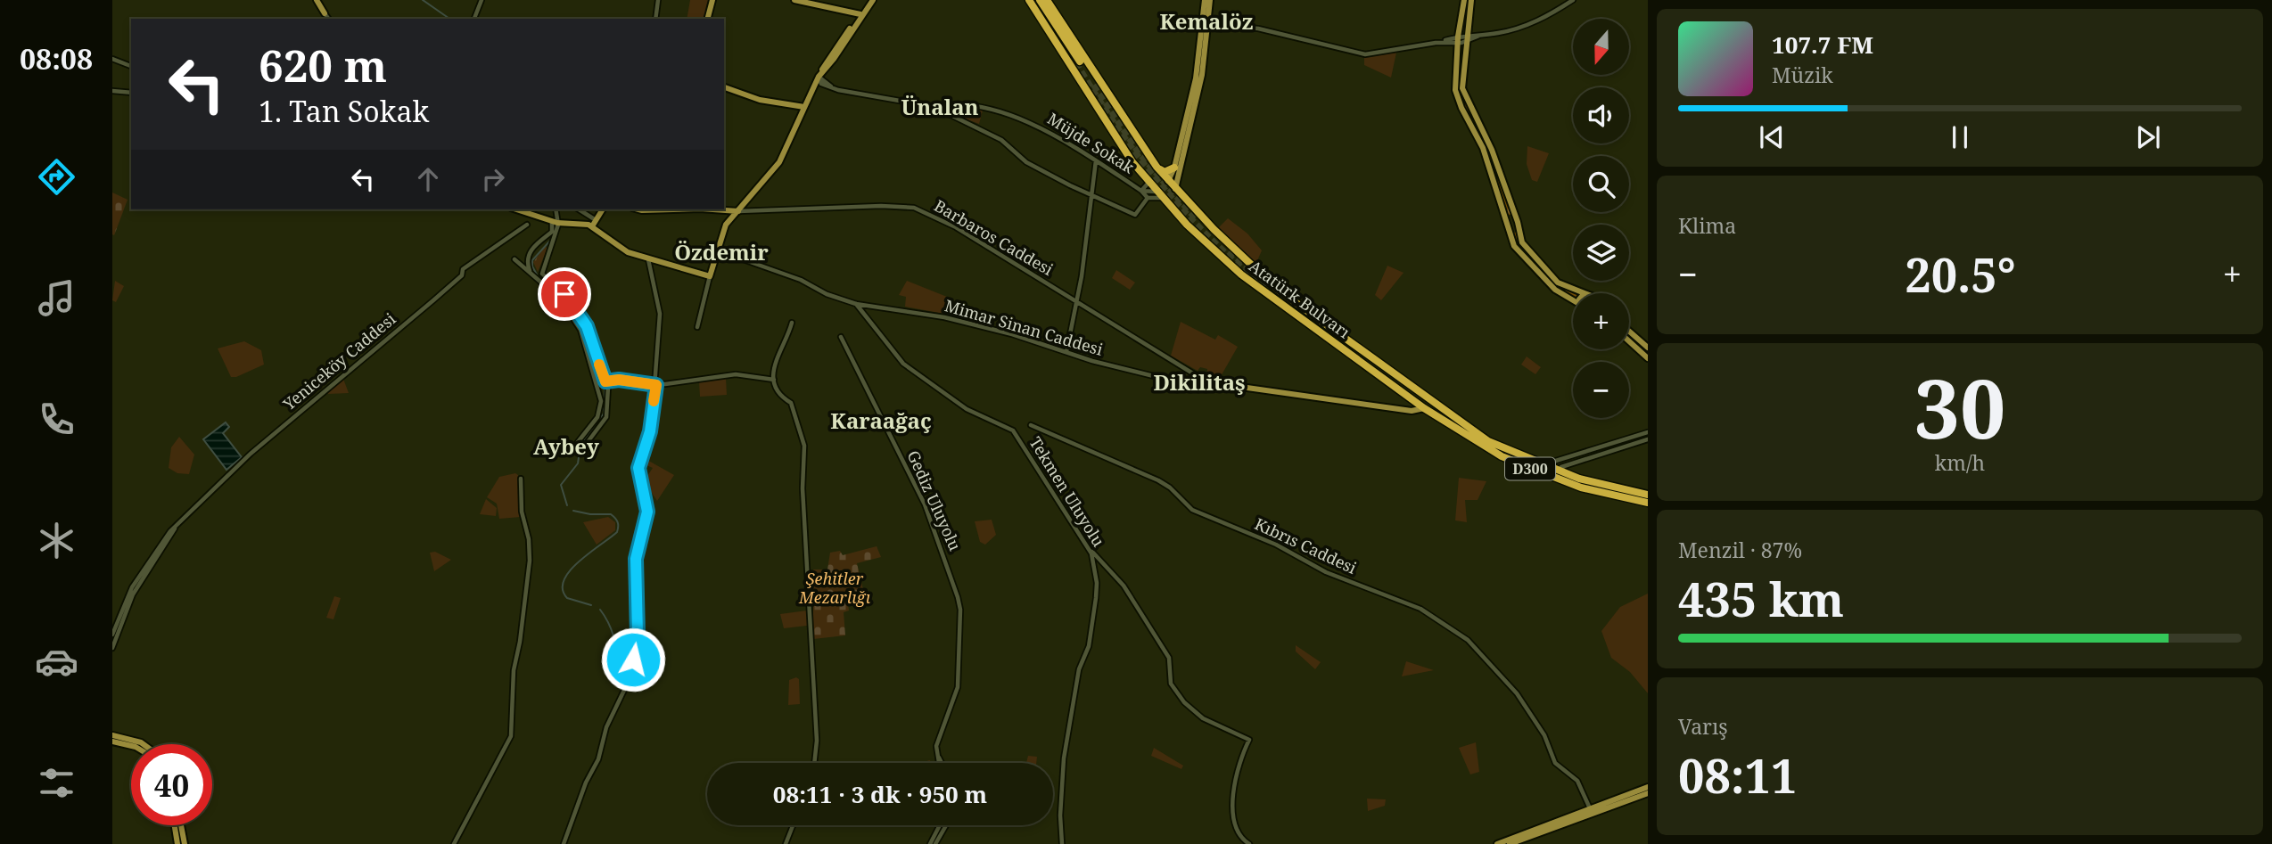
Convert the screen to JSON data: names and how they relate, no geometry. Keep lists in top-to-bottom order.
{
  "streets": {
    "highway": ["Atatürk Bulvarı", "D300"],
    "main road": ["Barbaros Caddesi"],
    "street": [
      "Müjde Sokak",
      "Mimar Sinan Caddesi",
      "Yeniceköy Caddesi",
      "Tekmen Uluyolu",
      "Gediz Uluyolu",
      "Kıbrıs Caddesi"
    ]
  },
  "crossings": [
    ["Mimar Sinan Caddesi", "Tekmen Uluyolu"]
  ],
  "districts": [
    "Kemalöz",
    "Ünalan",
    "Özdemir",
    "Dikilitaş",
    "Karaağaç",
    "Aybey"
  ],
  "parks": ["Şehitler Mezarlığı"],
  "north": "bottom",
  "page": {
    "tabs": "08:08",
    "map_buttons": ["+", "−"],
    "turn": ["620 m", "1. Tan Sokak"],
    "song": ["107.7 FM", "Müzik"],
    "tile": [
      "Klima",
      ["30", "km/h"],
      ["Menzil · 87%", "435 km"],
      ["Varış", "08:11"]
    ],
    "heat": ["−", "20.5°", "+"],
    "limit": "40",
    "trip": "08:11 · 3 dk · 950 m"
  }
}
